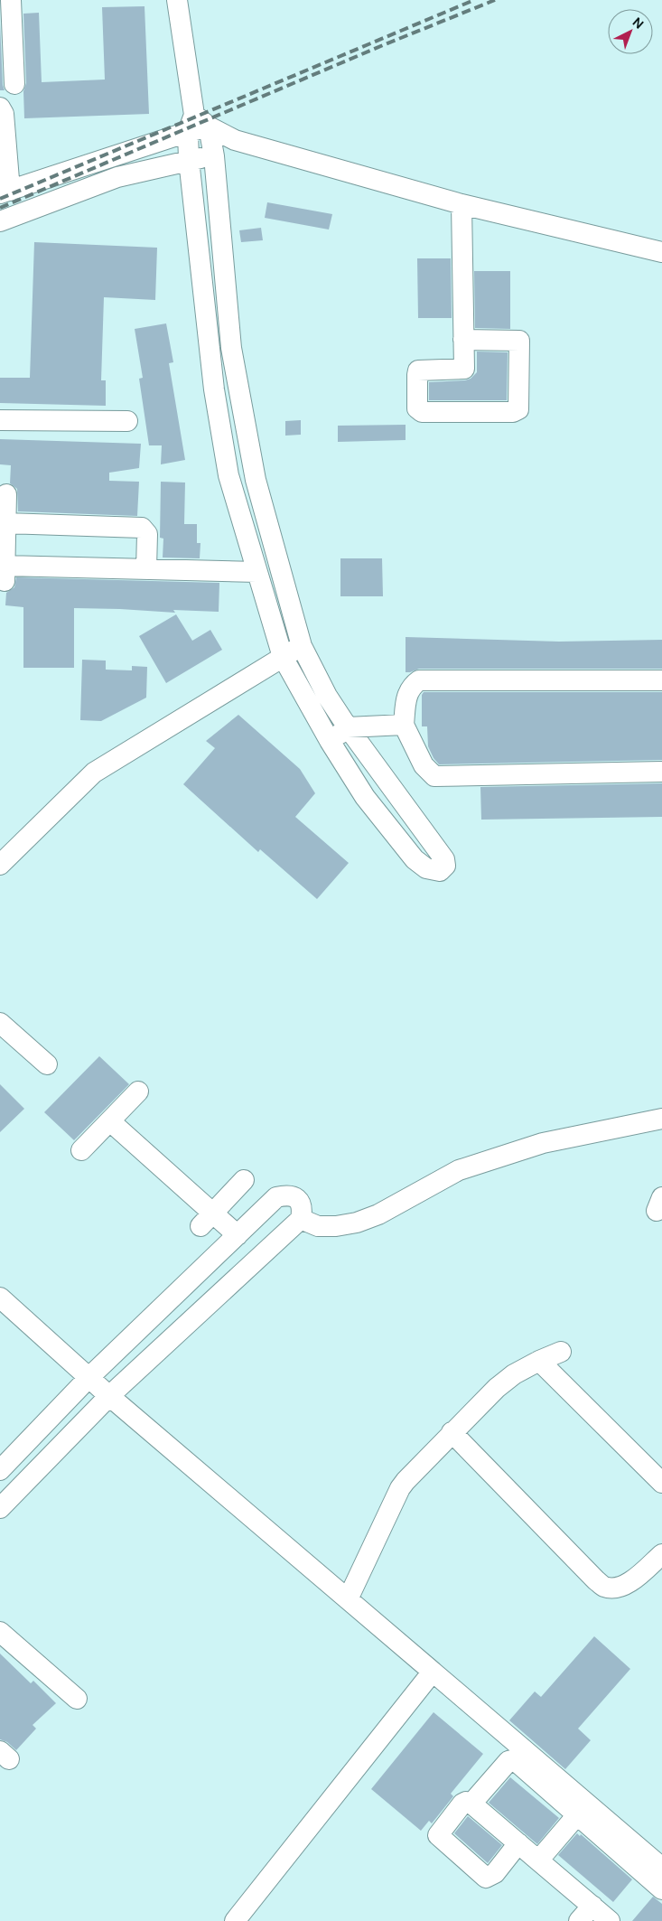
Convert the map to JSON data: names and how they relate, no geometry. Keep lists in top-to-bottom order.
{
  "north": "top right"
}
